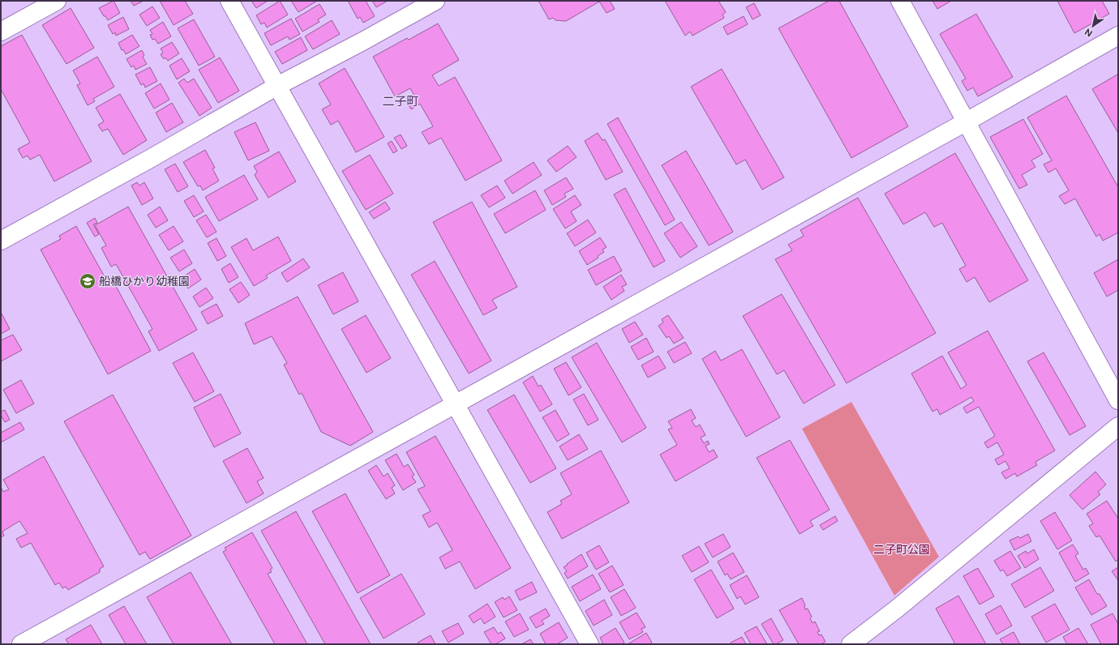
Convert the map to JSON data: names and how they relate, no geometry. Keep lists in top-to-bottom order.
{
  "districts": ["二子町"],
  "parks": ["二子町公園"],
  "places": {
    "school or university": ["船橋ひかり幼稚園"]
  },
  "north": "bottom left"
}
